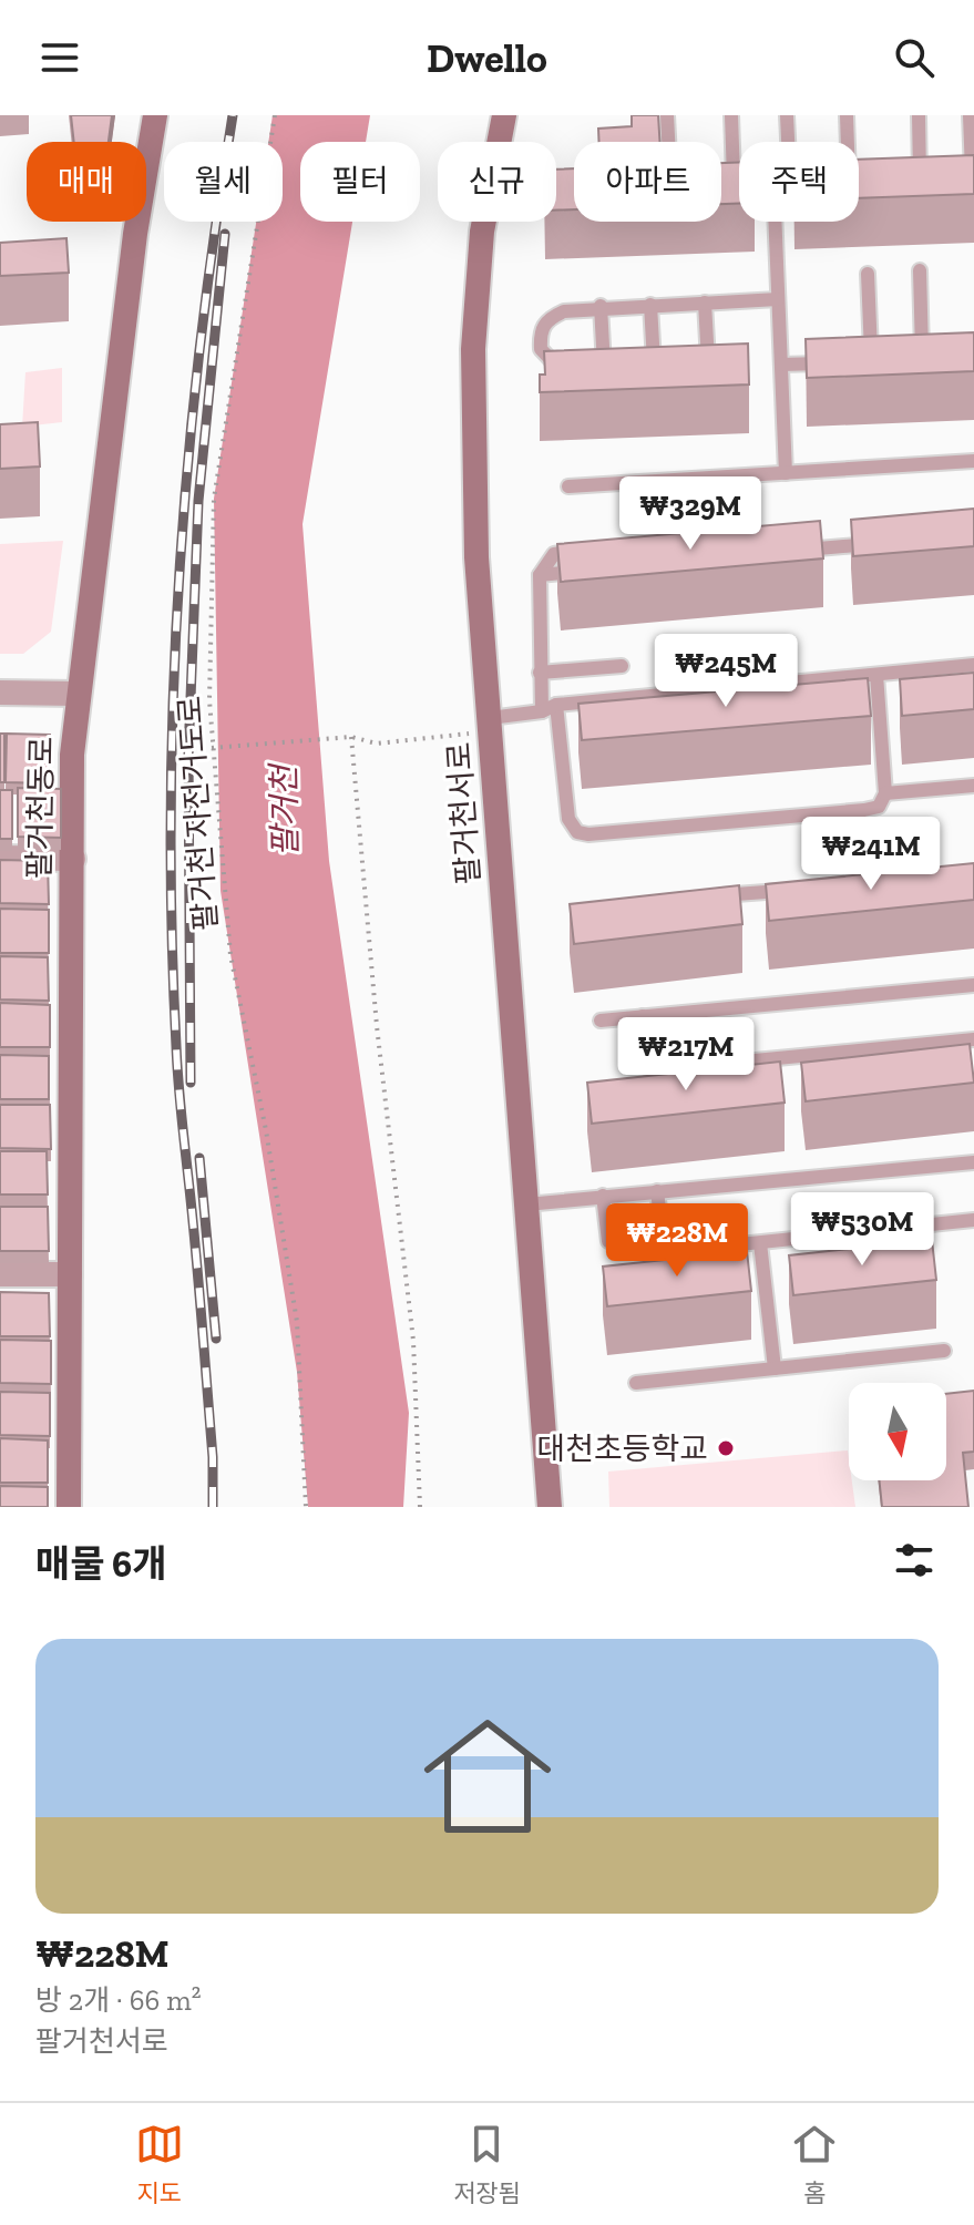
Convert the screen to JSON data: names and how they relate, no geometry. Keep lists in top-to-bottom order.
{
  "streets": {
    "main road": ["팔거천동로", "팔거천서로"],
    "path": ["팔거천 자전거도로"]
  },
  "water": ["팔거천"],
  "places": ["대천초등학교"],
  "north": "bottom",
  "page": {
    "header": "Dwello",
    "chip": [
      "매매",
      "월세",
      "필터",
      "신규",
      "아파트",
      "주택"
    ],
    "price": [
      "₩329M",
      "₩245M",
      "₩241M",
      "₩217M",
      "₩530M",
      "₩228M"
    ],
    "heading": "매물 6개",
    "list": [
      {
        "name": "₩228M",
        "note": "방 2개 · 66 m² · 팔거천서로"
      }
    ],
    "tabs": ["지도", "저장됨", "홈"]
  }
}
